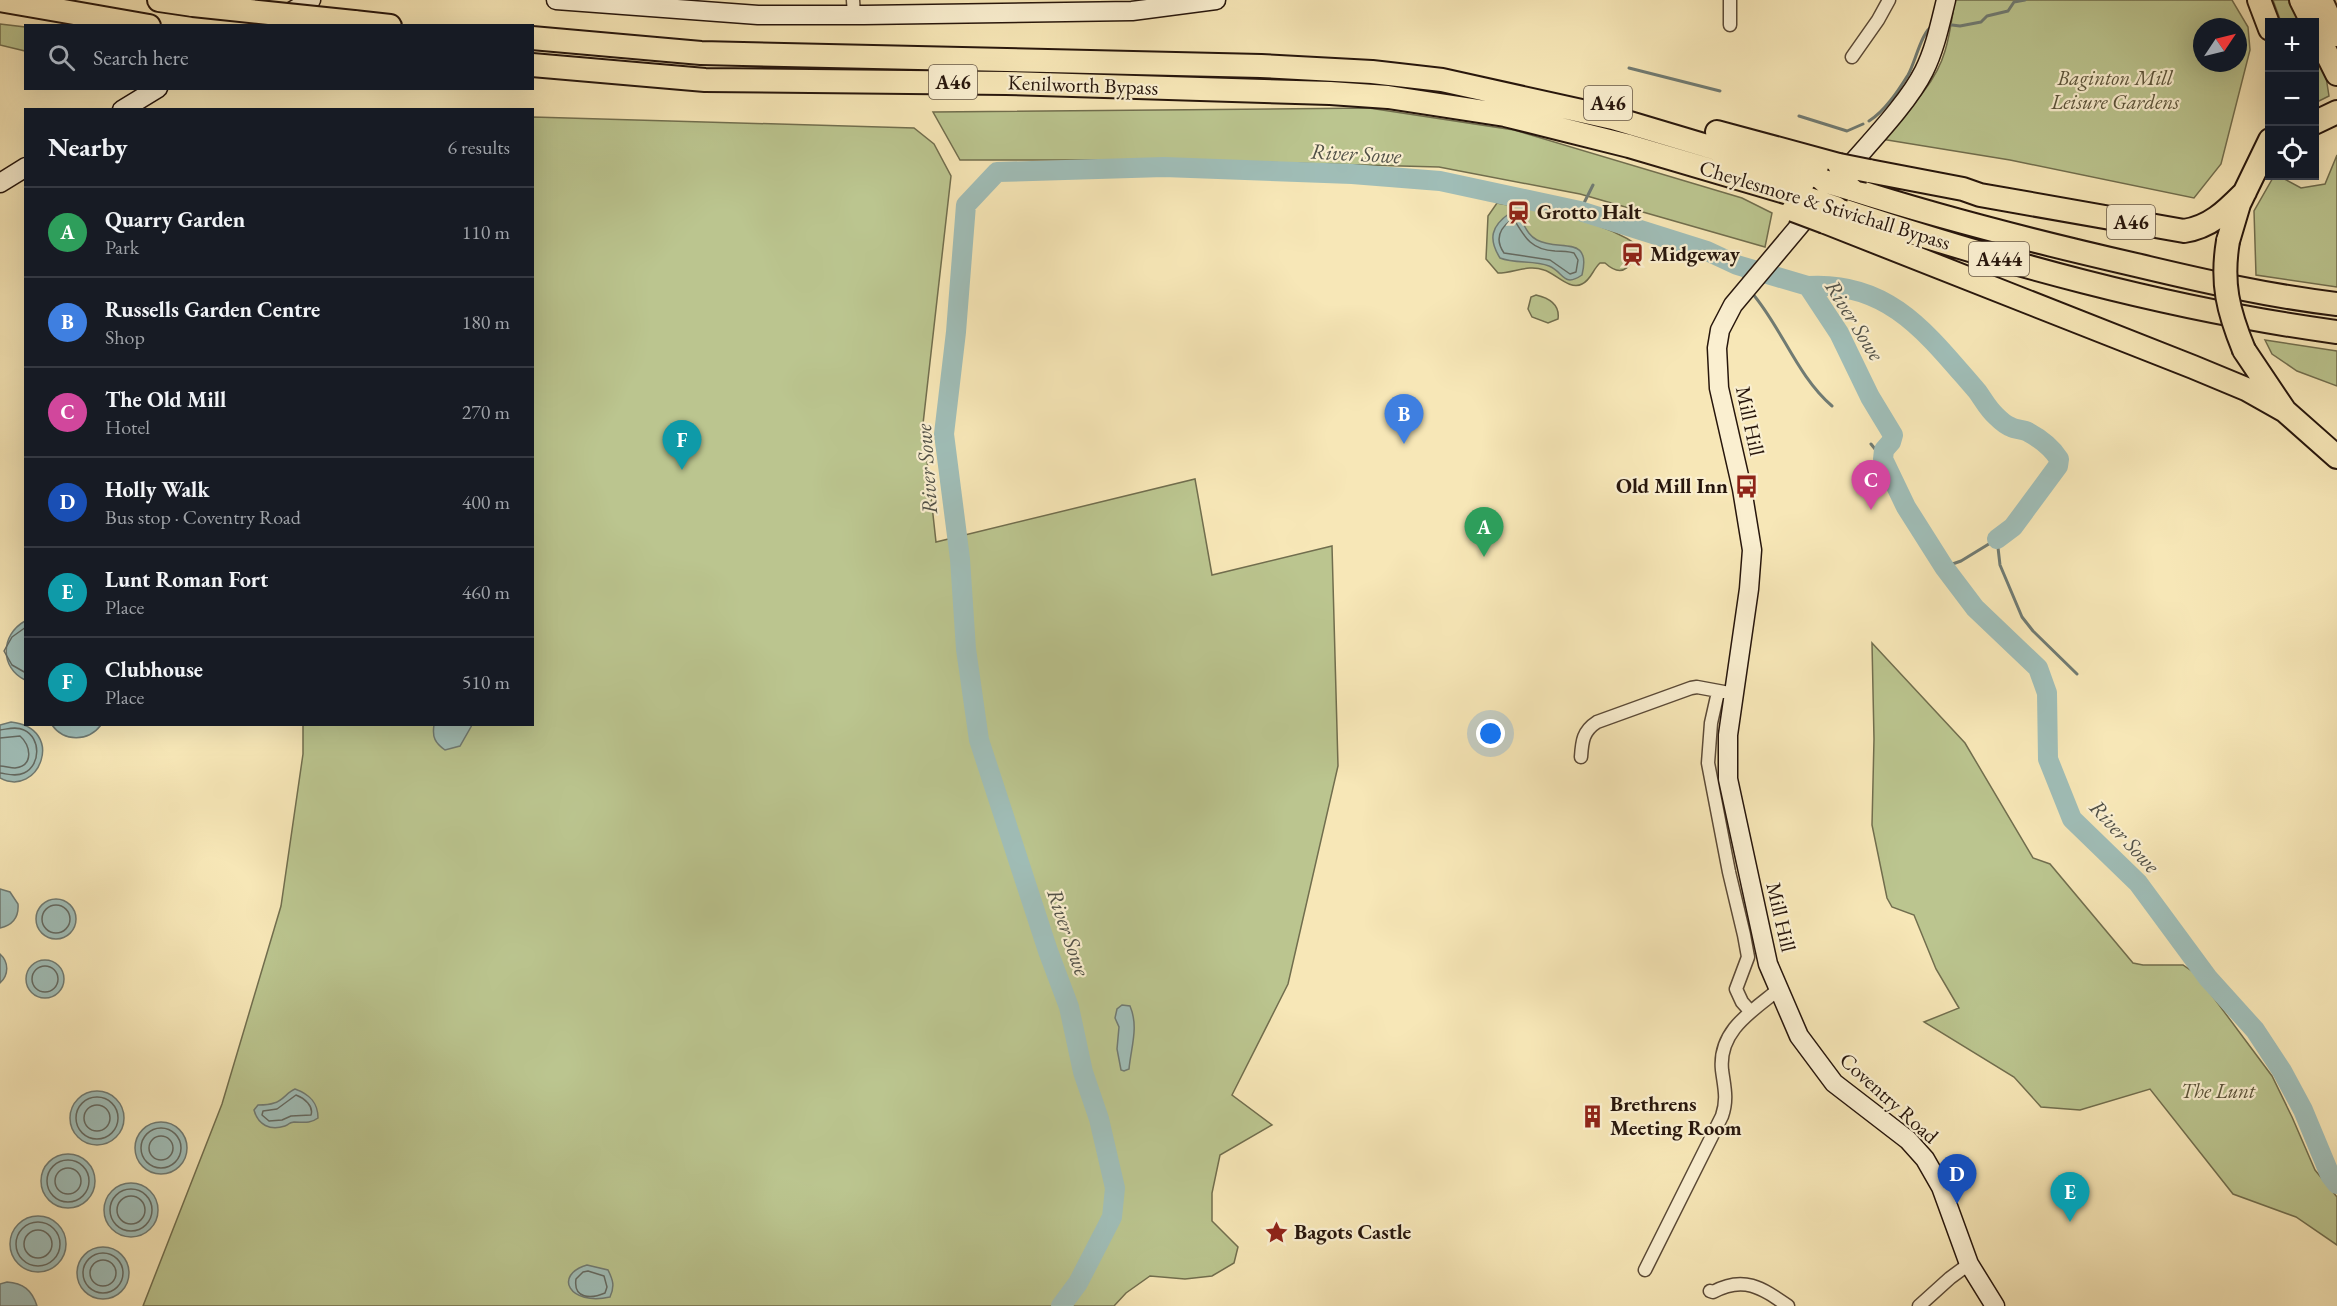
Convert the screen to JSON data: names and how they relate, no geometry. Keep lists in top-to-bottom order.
{
  "streets": {
    "highway": [
      "A46",
      "Kenilworth Bypass",
      "Cheylesmore & Stivichall Bypass",
      "A444"
    ],
    "street": ["Mill Hill", "Coventry Road"]
  },
  "crossings": [
    ["A46", "Kenilworth Bypass"],
    ["A46", "Cheylesmore & Stivichall Bypass"],
    ["Kenilworth Bypass", "Cheylesmore & Stivichall Bypass"],
    ["Mill Hill", "Coventry Road"]
  ],
  "water": ["River Sowe"],
  "parks": ["Baginton Mill Leisure Gardens", "The Lunt"],
  "places": {
    "station": ["Grotto Halt", "Midgeway"],
    "bus stop": ["Old Mill Inn"],
    "building": ["Brethrens Meeting Room"],
    "place": ["Bagots Castle"]
  },
  "north": "top right",
  "page": {
    "map_buttons": ["+", "−"],
    "search": "Search here",
    "heading": ["Nearby", "6 results"],
    "list": [
      {
        "mark": "A",
        "name": "Quarry Garden",
        "note": "Park",
        "value": "110 m"
      },
      {
        "mark": "B",
        "name": "Russells Garden Centre",
        "note": "Shop",
        "value": "180 m"
      },
      {
        "mark": "C",
        "name": "The Old Mill",
        "note": "Hotel",
        "value": "270 m"
      },
      {
        "mark": "D",
        "name": "Holly Walk",
        "note": "Bus stop · Coventry Road",
        "value": "400 m"
      },
      {
        "mark": "E",
        "name": "Lunt Roman Fort",
        "note": "Place",
        "value": "460 m"
      },
      {
        "mark": "F",
        "name": "Clubhouse",
        "note": "Place",
        "value": "510 m"
      }
    ],
    "pins": [
      "B",
      "F",
      "C",
      "A",
      "D",
      "E"
    ]
  }
}
